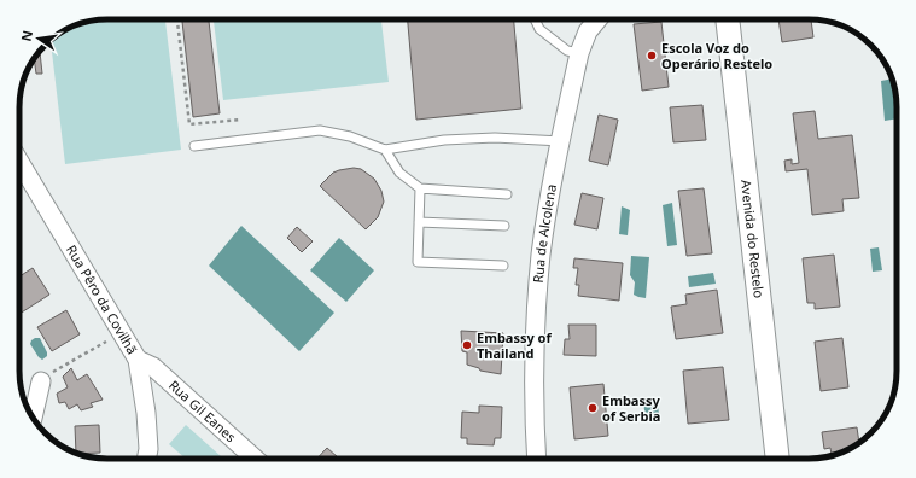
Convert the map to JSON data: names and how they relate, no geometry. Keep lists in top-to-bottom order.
{
  "streets": {
    "street": [
      "Rua de Alcolena",
      "Avenida do Restelo",
      "Rua Pêro da Covilhã",
      "Rua Gil Eanes"
    ]
  },
  "crossings": [
    ["Rua Pêro da Covilhã", "Rua Gil Eanes"]
  ],
  "places": ["Escola Voz do Operário Restelo", "Embassy of Thailand", "Embassy of Serbia"],
  "north": "left"
}
